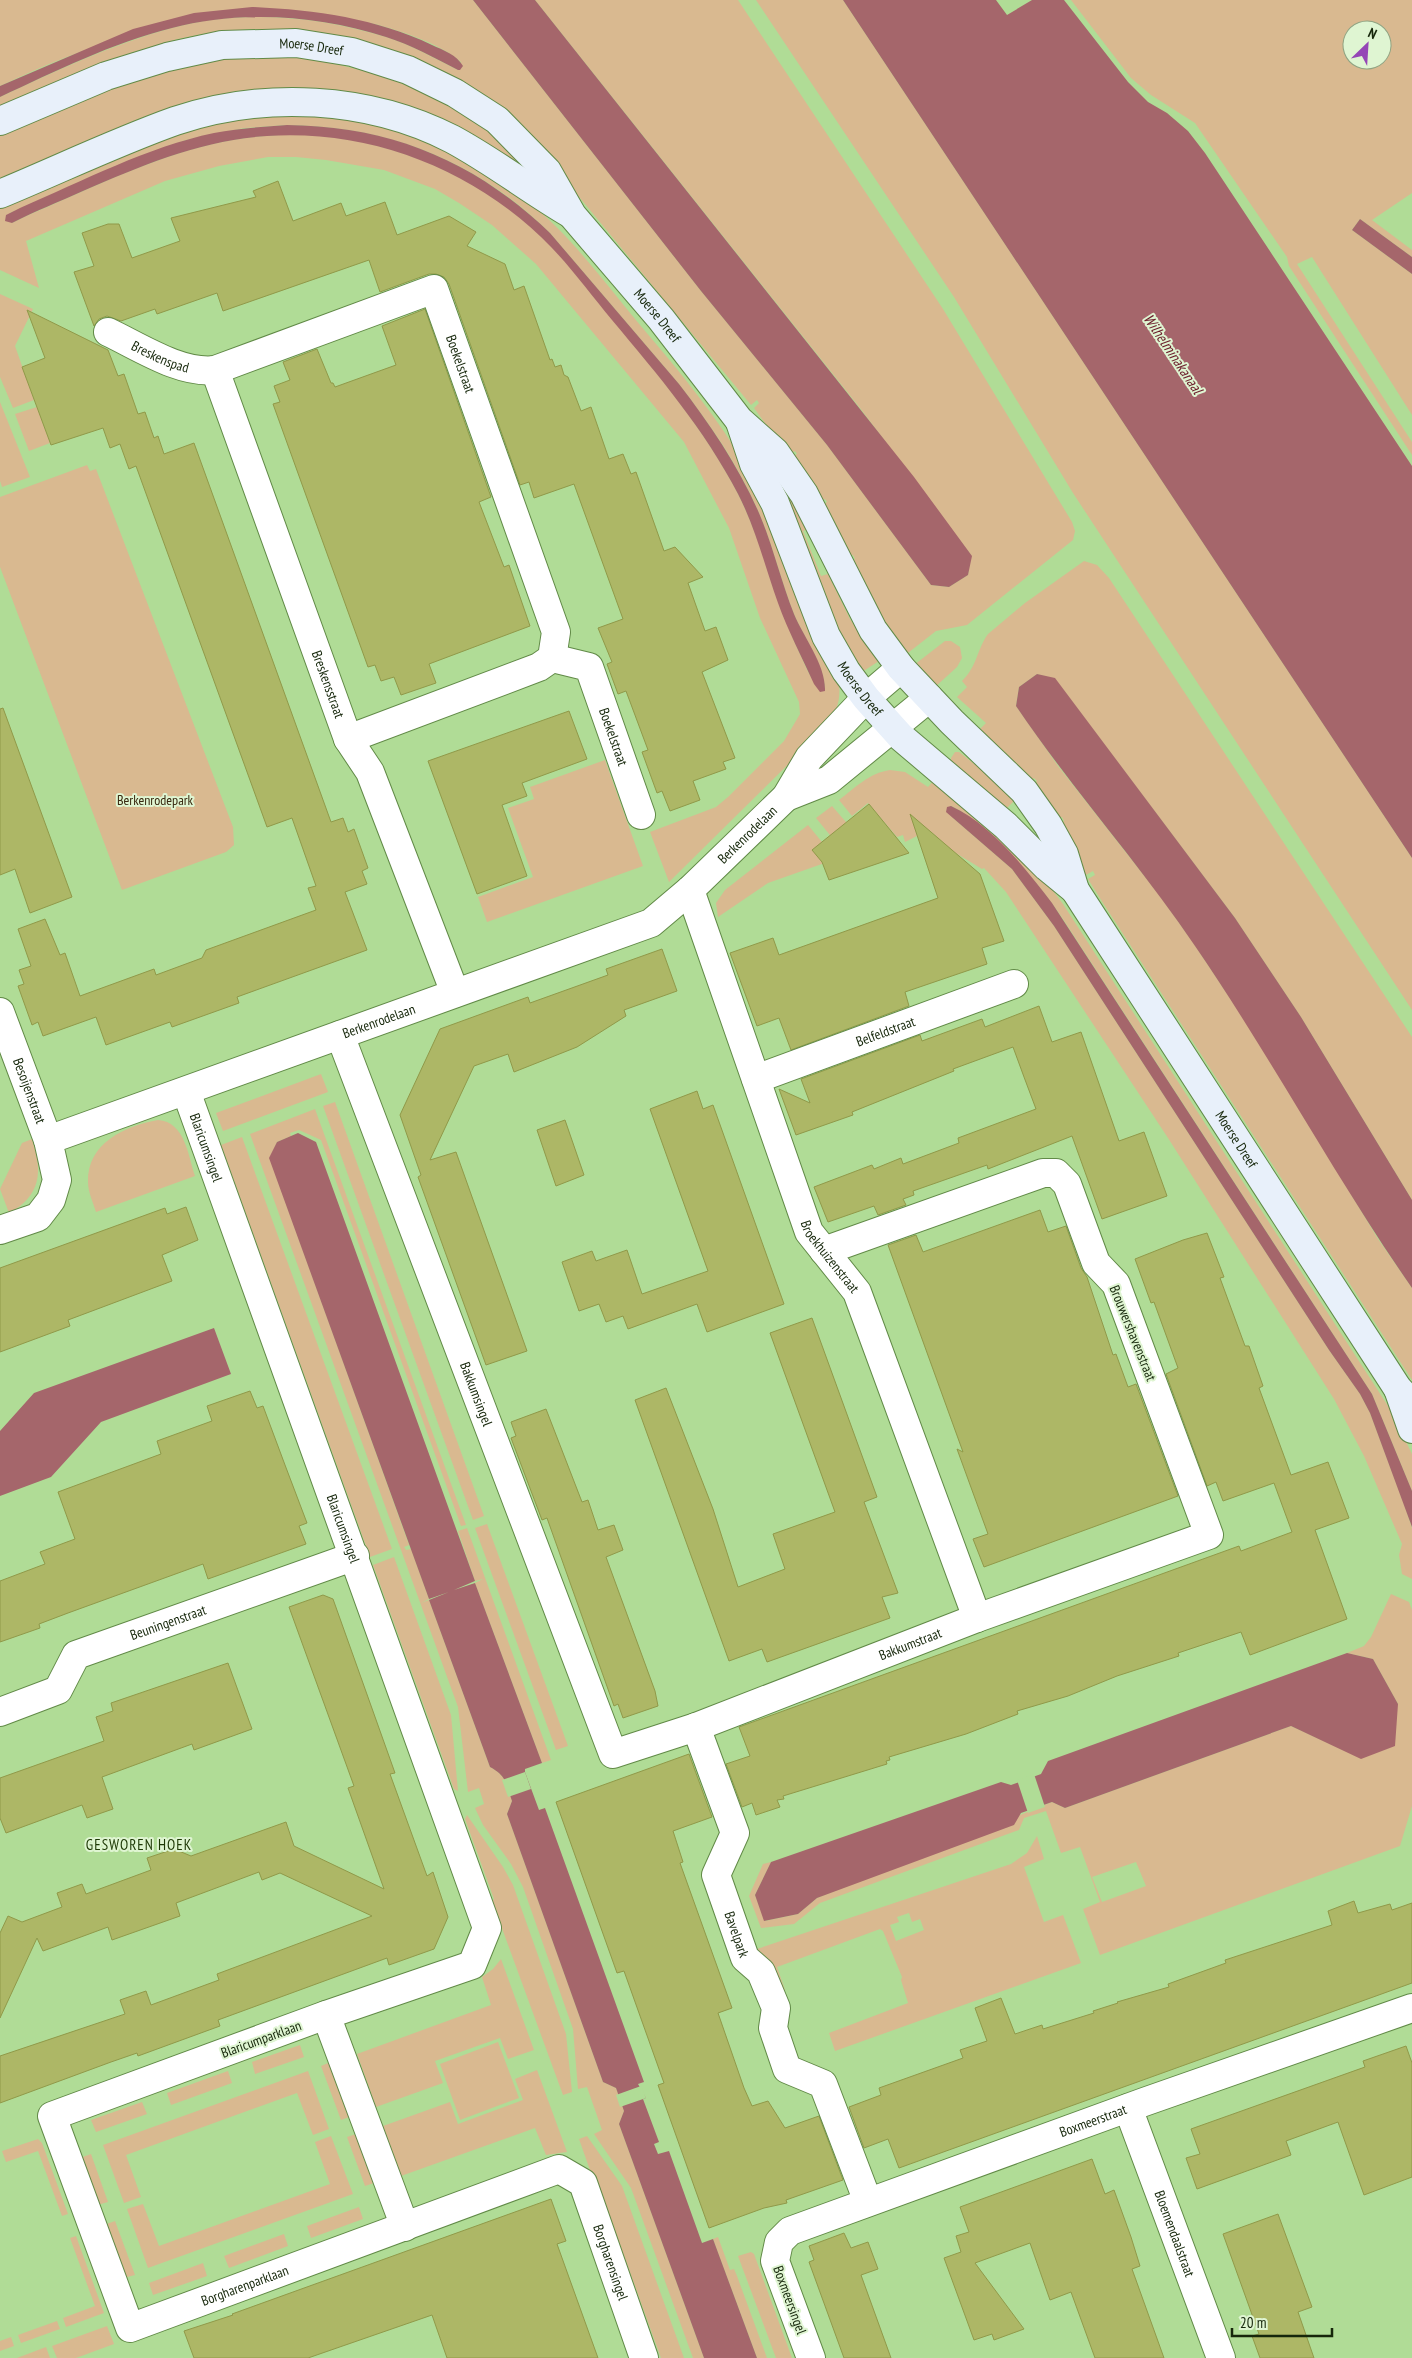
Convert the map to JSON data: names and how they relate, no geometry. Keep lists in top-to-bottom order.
{
  "streets": {
    "street": [
      "Moerse Dreef",
      "Breskenspad",
      "Boekelstraat",
      "Breskensstraat",
      "Berkenrodelaan",
      "Belfeldstraat",
      "Besoijenstraat",
      "Blaricumsingel",
      "Broekhuizenstraat",
      "Brouwershavenstraat",
      "Bakkumsingel",
      "Beuningenstraat",
      "Bakkumstraat",
      "Bavelpark",
      "Blaricumparklaan",
      "Boxmeerstraat",
      "Bloemendaalstraat",
      "Borgharensingel",
      "Borgharenparklaan",
      "Boxmeersingel"
    ]
  },
  "crossings": [
    ["Moerse Dreef", "Berkenrodelaan"],
    ["Breskenspad", "Boekelstraat"],
    ["Breskenspad", "Breskensstraat"],
    ["Boekelstraat", "Breskensstraat"],
    ["Breskensstraat", "Berkenrodelaan"],
    ["Berkenrodelaan", "Besoijenstraat"],
    ["Berkenrodelaan", "Blaricumsingel"],
    ["Berkenrodelaan", "Broekhuizenstraat"],
    ["Berkenrodelaan", "Bakkumsingel"],
    ["Belfeldstraat", "Broekhuizenstraat"],
    ["Blaricumsingel", "Beuningenstraat"],
    ["Blaricumsingel", "Blaricumparklaan"],
    ["Broekhuizenstraat", "Brouwershavenstraat"],
    ["Broekhuizenstraat", "Bakkumstraat"],
    ["Brouwershavenstraat", "Bakkumstraat"],
    ["Bakkumsingel", "Bakkumstraat"],
    ["Bakkumstraat", "Bavelpark"],
    ["Bavelpark", "Boxmeerstraat"],
    ["Blaricumparklaan", "Borgharenparklaan"],
    ["Boxmeerstraat", "Bloemendaalstraat"],
    ["Boxmeerstraat", "Boxmeersingel"],
    ["Borgharensingel", "Borgharenparklaan"]
  ],
  "districts": ["GESWOREN HOEK"],
  "water": ["Wilhelminakanaal"],
  "parks": ["Berkenrodepark"],
  "scale_bar": "20 m",
  "north": "top right"
}
